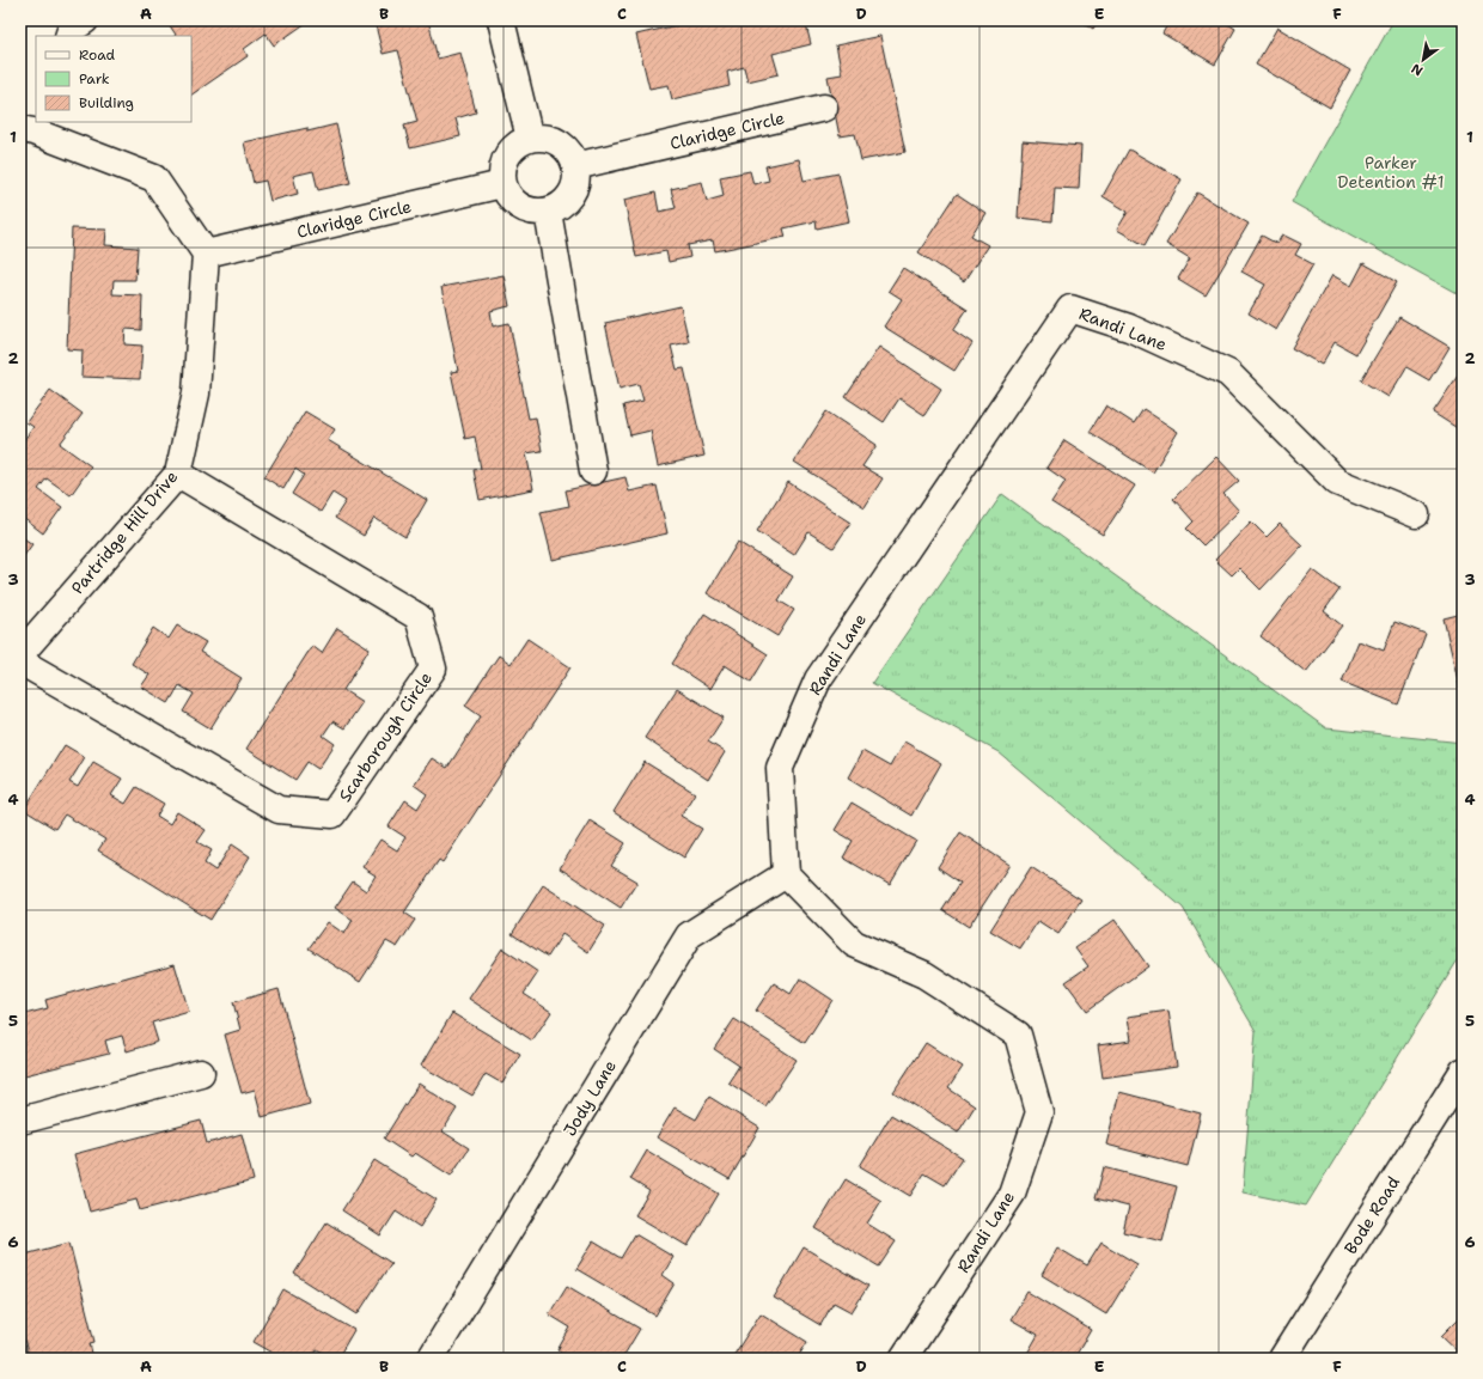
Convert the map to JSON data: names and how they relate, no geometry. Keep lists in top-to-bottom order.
{
  "streets": {
    "street": [
      "Claridge Circle",
      "Randi Lane",
      "Partridge Hill Drive",
      "Scarborough Circle",
      "Jody Lane",
      "Bode Road"
    ]
  },
  "crossings": [
    ["Claridge Circle", "Partridge Hill Drive"],
    ["Randi Lane", "Jody Lane"],
    ["Partridge Hill Drive", "Scarborough Circle"]
  ],
  "parks": ["Parker Detention #1"],
  "legend": ["Road", "Park", "Building"],
  "north": "bottom left",
  "grid": {
    "columns": [
      "A",
      "B",
      "C",
      "D",
      "E",
      "F"
    ],
    "rows": [
      "1",
      "2",
      "3",
      "4",
      "5",
      "6"
    ]
  }
}
